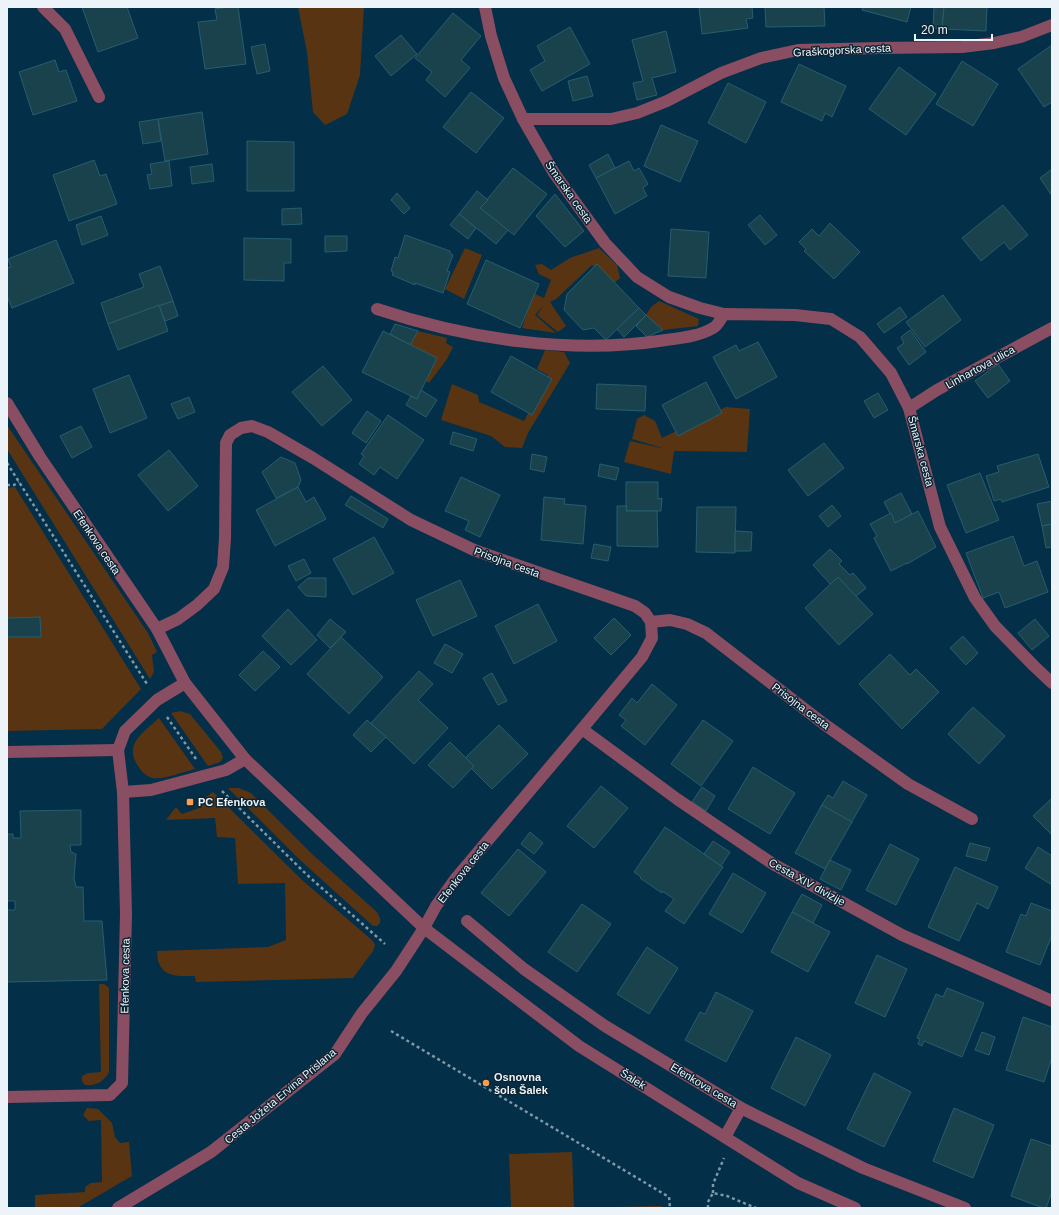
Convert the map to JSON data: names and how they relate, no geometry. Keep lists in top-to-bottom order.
{
  "streets": {
    "street": [
      "Graškogorska cesta",
      "Šmarska cesta",
      "Linhartova ulica",
      "Efenkova cesta",
      "Prisojna cesta",
      "Cesta XIV divizije",
      "Šalek",
      "Cesta Jožeta Ervina Prislana"
    ]
  },
  "crossings": [
    ["Graškogorska cesta", "Šmarska cesta"],
    ["Šmarska cesta", "Linhartova ulica"],
    ["Efenkova cesta", "Prisojna cesta"],
    ["Efenkova cesta", "Cesta XIV divizije"],
    ["Efenkova cesta", "Šalek"],
    ["Efenkova cesta", "Cesta Jožeta Ervina Prislana"],
    ["Šalek", "Cesta Jožeta Ervina Prislana"]
  ],
  "places": {
    "transit": ["PC Efenkova"],
    "other": ["Osnovna šola Šalek"]
  },
  "scale_bar": "20 m"
}
